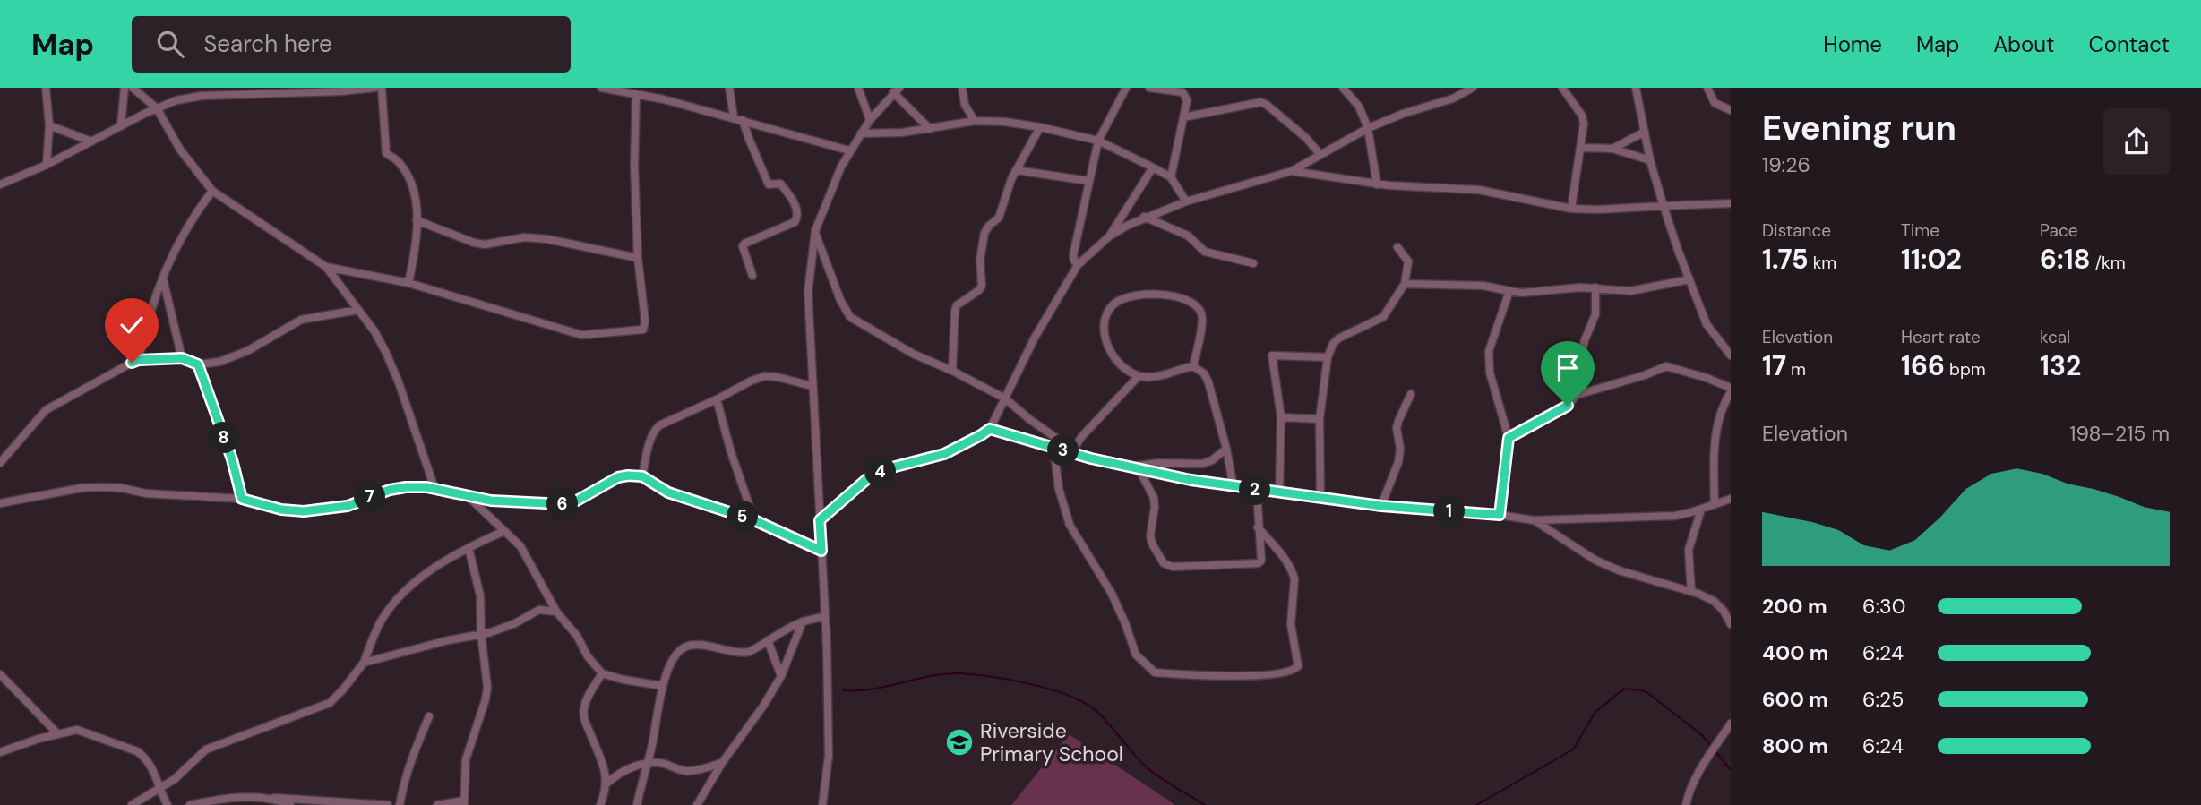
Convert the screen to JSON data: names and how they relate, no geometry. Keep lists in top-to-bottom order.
{
  "places": {
    "school or university": ["Riverside Primary School"]
  },
  "page": {
    "header": "Map",
    "search": "Search here",
    "nav": [
      "Home",
      "Map",
      "About",
      "Contact"
    ],
    "heading": ["Evening run", "19:26"],
    "stats": [
      ["Distance", "1.75 km"],
      ["Time", "11:02"],
      ["Pace", "6:18 /km"],
      ["Elevation", "17 m"],
      ["Heart rate", "166 bpm"],
      ["kcal", "132"]
    ],
    "chart": ["Elevation", "198–215 m"],
    "pins": [
      "8",
      "3",
      "4",
      "2",
      "7",
      "6",
      "1",
      "5"
    ],
    "list": [
      {
        "name": "200 m",
        "note": "6:30"
      },
      {
        "name": "400 m",
        "note": "6:24"
      },
      {
        "name": "600 m",
        "note": "6:25"
      },
      {
        "name": "800 m",
        "note": "6:24"
      }
    ]
  }
}
